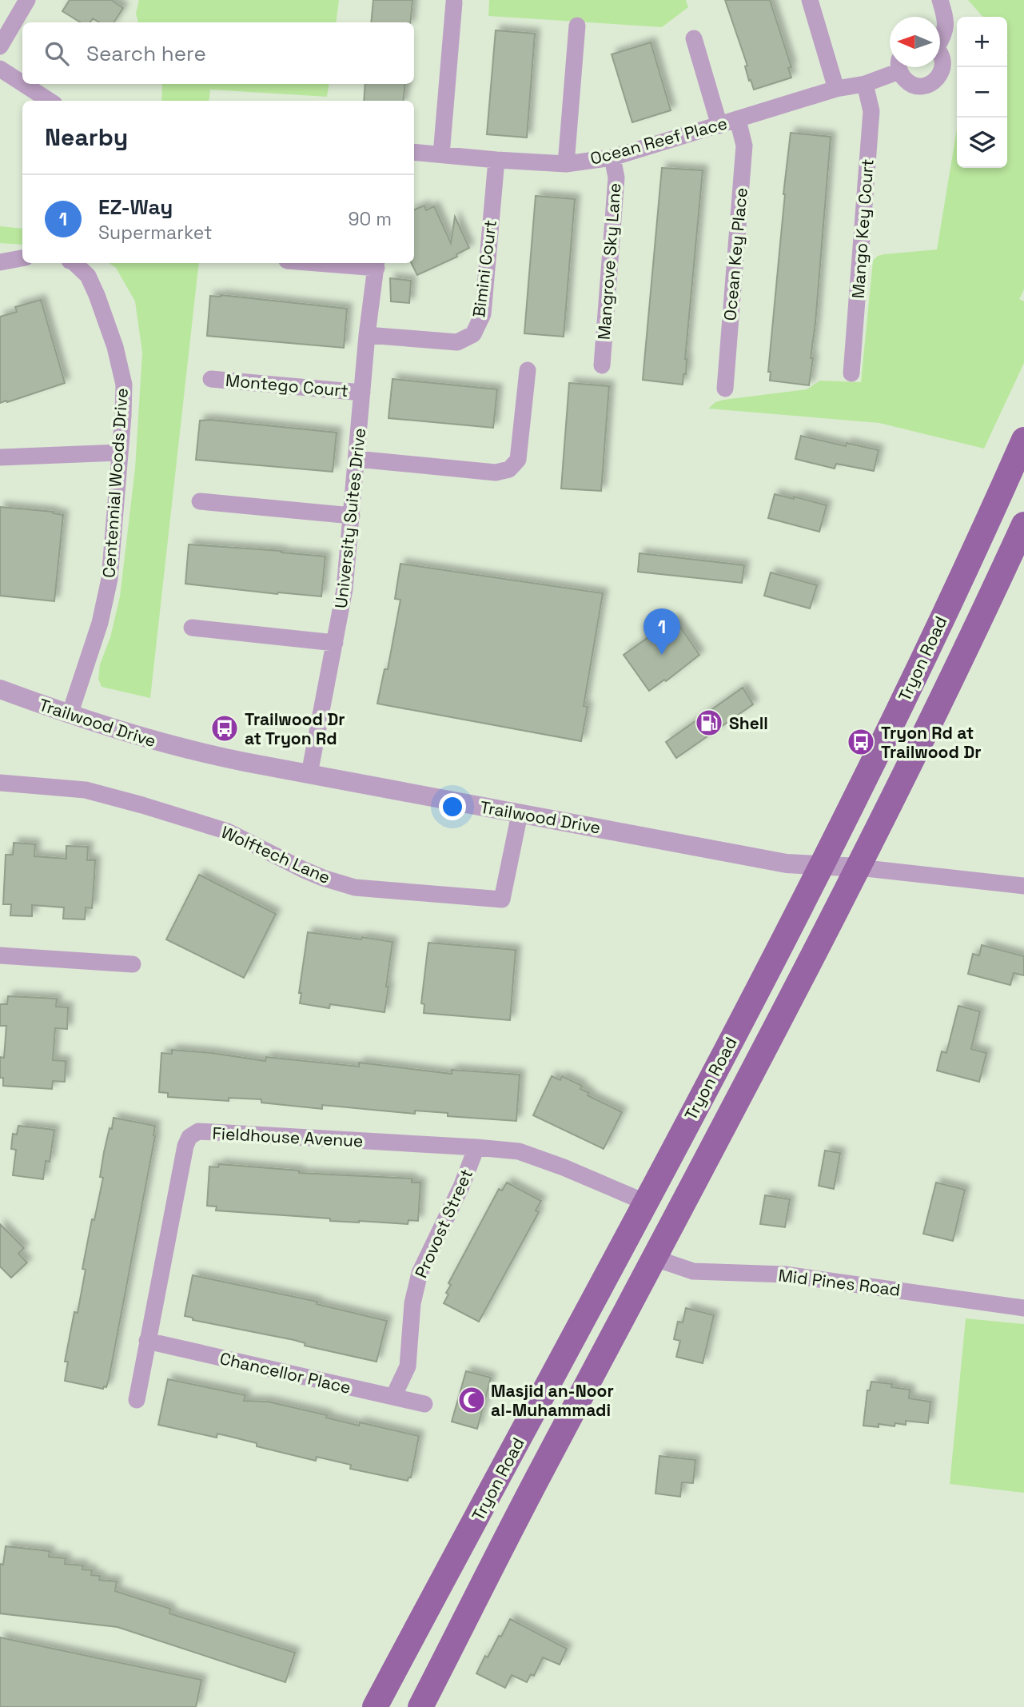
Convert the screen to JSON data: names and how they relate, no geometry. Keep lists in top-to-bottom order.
{
  "streets": {
    "main road": ["Tryon Road"],
    "street": [
      "Ocean Reef Place",
      "Mango Key Court",
      "Ocean Key Place",
      "Mangrove Sky Lane",
      "Bimini Court",
      "Montego Court",
      "Centennial Woods Drive",
      "University Suites Drive",
      "Trailwood Drive",
      "Wolftech Lane",
      "Fieldhouse Avenue",
      "Provost Street",
      "Mid Pines Road",
      "Chancellor Place"
    ]
  },
  "crossings": [
    ["Ocean Reef Place", "Mango Key Court"],
    ["Ocean Reef Place", "Ocean Key Place"],
    ["Ocean Reef Place", "Mangrove Sky Lane"],
    ["Ocean Reef Place", "Bimini Court"],
    ["Bimini Court", "University Suites Drive"],
    ["Montego Court", "University Suites Drive"],
    ["Centennial Woods Drive", "Trailwood Drive"],
    ["University Suites Drive", "Trailwood Drive"],
    ["Tryon Road", "Trailwood Drive"],
    ["Tryon Road", "Fieldhouse Avenue"],
    ["Tryon Road", "Mid Pines Road"],
    ["Trailwood Drive", "Wolftech Lane"],
    ["Fieldhouse Avenue", "Provost Street"],
    ["Fieldhouse Avenue", "Chancellor Place"],
    ["Provost Street", "Chancellor Place"]
  ],
  "places": {
    "fuel station": ["Shell"],
    "bus stop": ["Trailwood Dr at Tryon Rd", "Tryon Rd at Trailwood Dr"],
    "mosque": ["Masjid an-Noor al-Muhammadi"]
  },
  "north": "left",
  "page": {
    "map_buttons": ["+", "−"],
    "search": "Search here",
    "heading": "Nearby",
    "list": [
      {
        "mark": "1",
        "name": "EZ-Way",
        "note": "Supermarket",
        "value": "90 m"
      }
    ],
    "pins": "1"
  }
}
